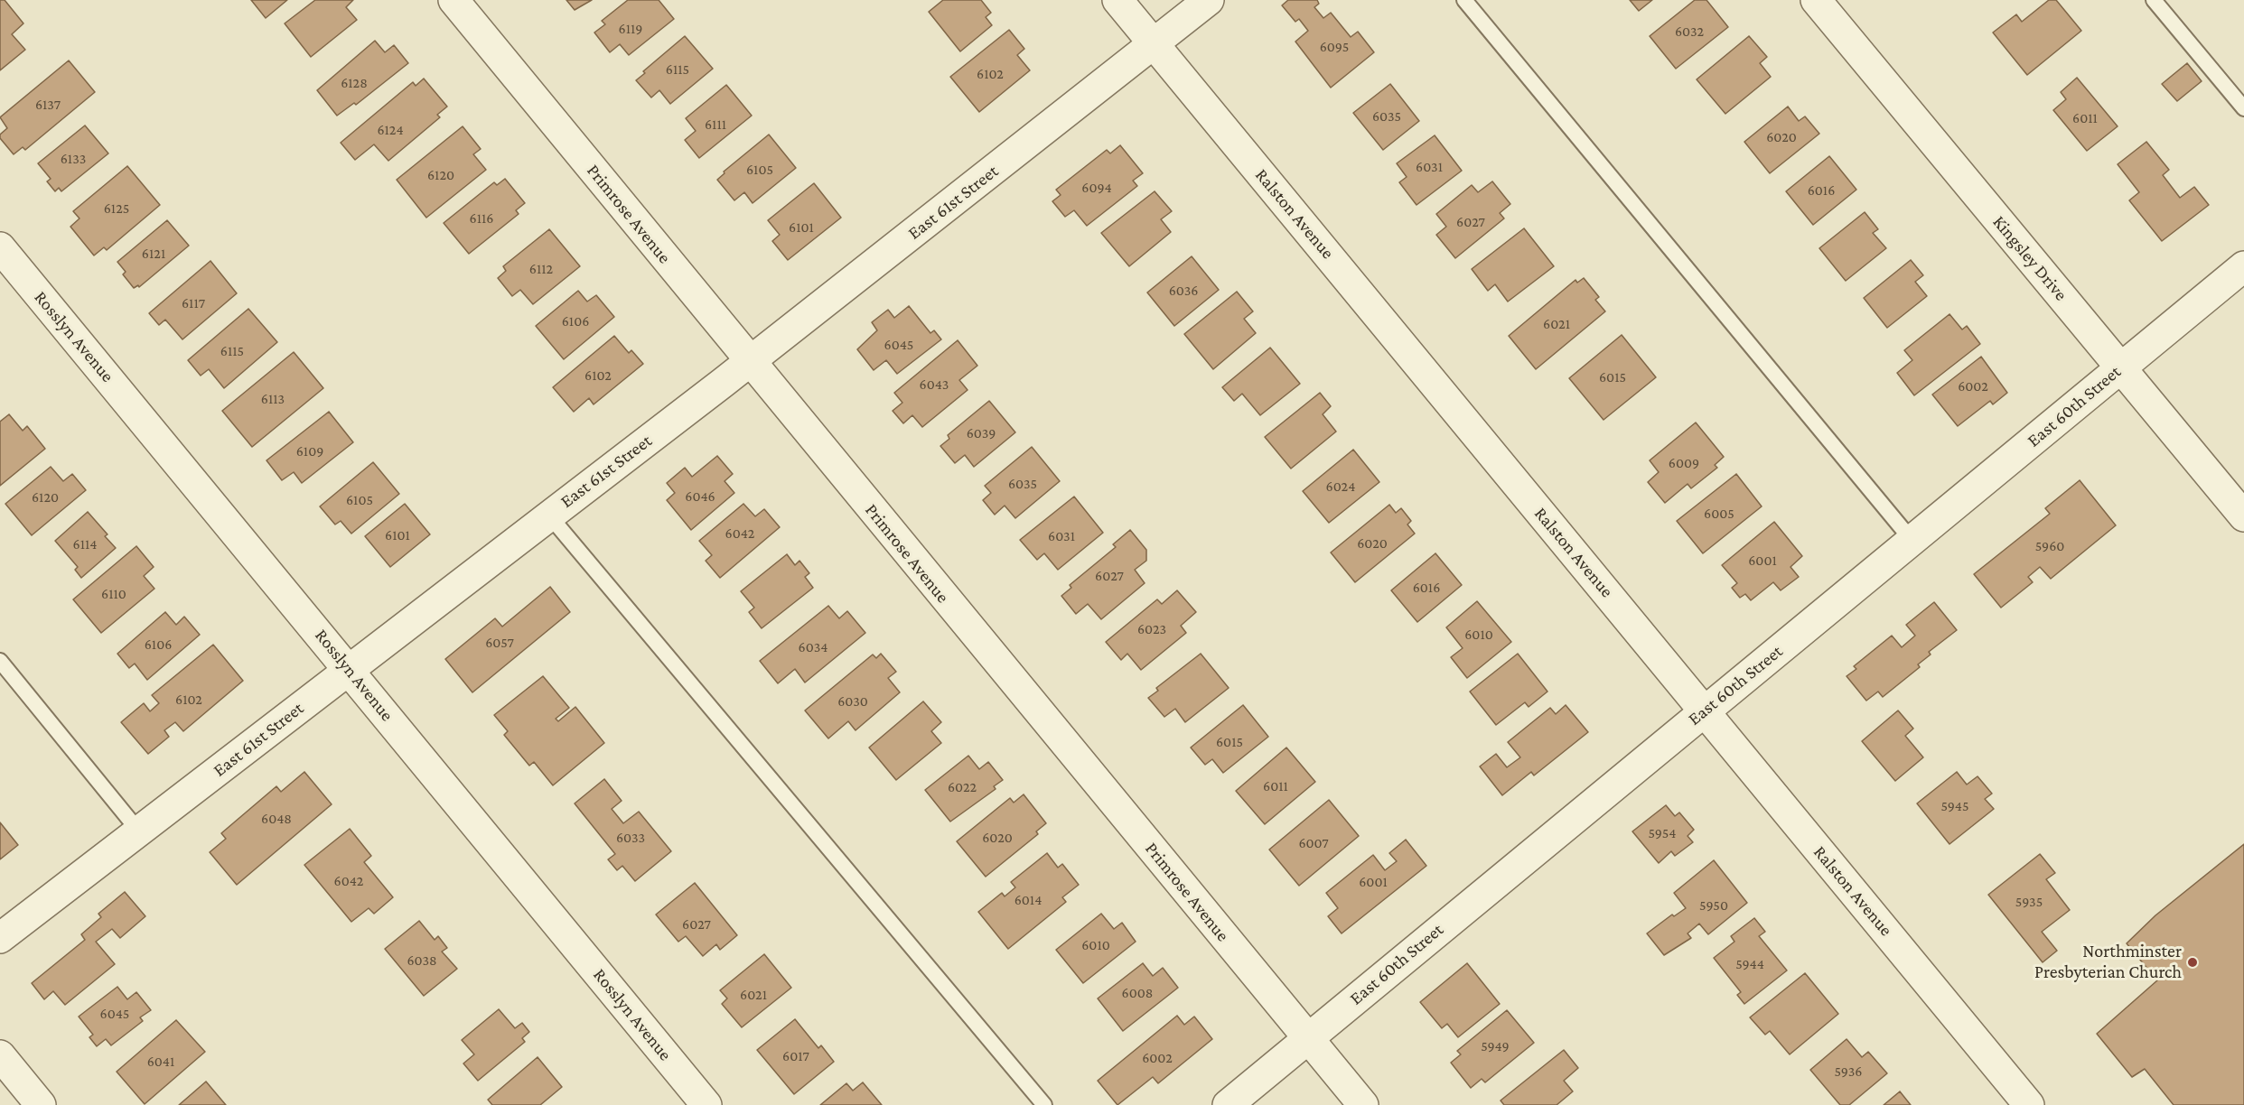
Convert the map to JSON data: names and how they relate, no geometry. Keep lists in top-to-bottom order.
{
  "streets": {
    "street": [
      "East 61st Street",
      "Primrose Avenue",
      "Ralston Avenue",
      "Kingsley Drive",
      "Rosslyn Avenue",
      "East 60th Street"
    ]
  },
  "crossings": [
    ["East 61st Street", "Primrose Avenue"],
    ["East 61st Street", "Ralston Avenue"],
    ["East 61st Street", "Rosslyn Avenue"],
    ["Primrose Avenue", "East 60th Street"],
    ["Ralston Avenue", "East 60th Street"],
    ["Kingsley Drive", "East 60th Street"]
  ],
  "places": ["Northminster Presbyterian Church"],
  "house_numbers": [
    "6119",
    "6032",
    "6095",
    "6115",
    "6102",
    "6128",
    "6137",
    "6035",
    "6011",
    "6111",
    "6124",
    "6020",
    "6133",
    "6031",
    "6105",
    "6120",
    "6094",
    "6016",
    "6125",
    "6116",
    "6027",
    "6101",
    "6121",
    "6112",
    "6036",
    "6117",
    "6106",
    "6021",
    "6045",
    "6115",
    "6102",
    "6015",
    "6043",
    "6002",
    "6113",
    "6039",
    "6109",
    "6009",
    "6035",
    "6024",
    "6046",
    "6120",
    "6105",
    "6005",
    "6042",
    "6101",
    "6031",
    "6020",
    "6114",
    "5960",
    "6001",
    "6027",
    "6016",
    "6110",
    "6023",
    "6010",
    "6057",
    "6106",
    "6034",
    "6102",
    "6030",
    "6015",
    "6011",
    "6022",
    "5945",
    "6048",
    "5954",
    "6033",
    "6020",
    "6007",
    "6042",
    "6001",
    "6014",
    "5935",
    "5950",
    "6027",
    "6010",
    "6038",
    "5944",
    "6008",
    "6021",
    "6045",
    "5949",
    "6017",
    "6002",
    "6041",
    "5936"
  ]
}
